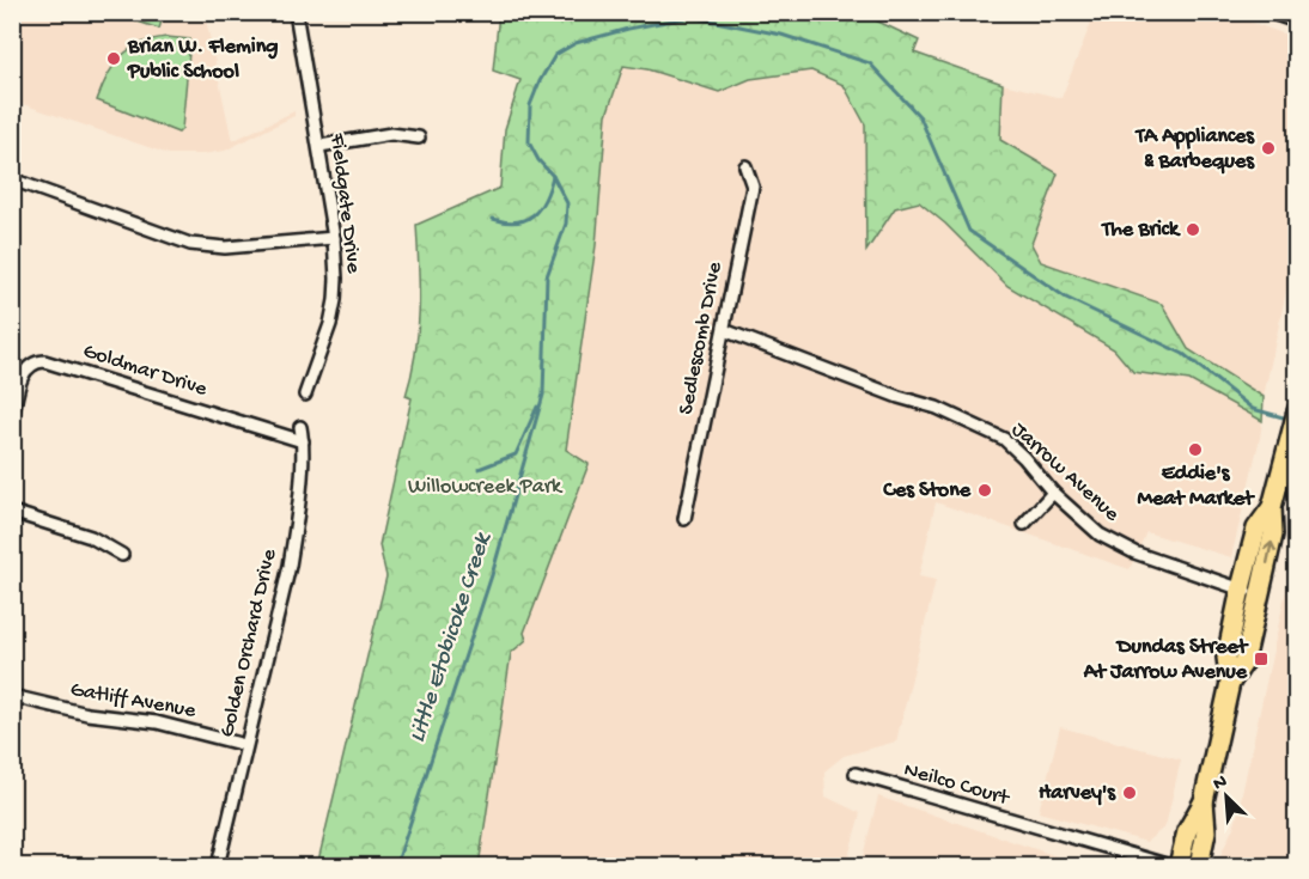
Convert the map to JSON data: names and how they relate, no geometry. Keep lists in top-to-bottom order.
{
  "streets": {
    "street": [
      "Fieldgate Drive",
      "Sedlescomb Drive",
      "Goldmar Drive",
      "Jarrow Avenue",
      "Golden Orchard Drive",
      "Gatliff Avenue",
      "Neilco Court"
    ]
  },
  "crossings": [
    ["Sedlescomb Drive", "Jarrow Avenue"],
    ["Goldmar Drive", "Golden Orchard Drive"],
    ["Golden Orchard Drive", "Gatliff Avenue"]
  ],
  "water": ["Little Etobicoke Creek"],
  "parks": ["Willowcreek Park"],
  "places": {
    "other": [
      "Brian W. Fleming Public School",
      "TA Appliances & Barbeques",
      "The Brick",
      "Eddie's Meat Market",
      "Ces Stone",
      "Harvey's"
    ],
    "transit": ["Dundas Street At Jarrow Avenue"]
  },
  "north": "top left"
}
